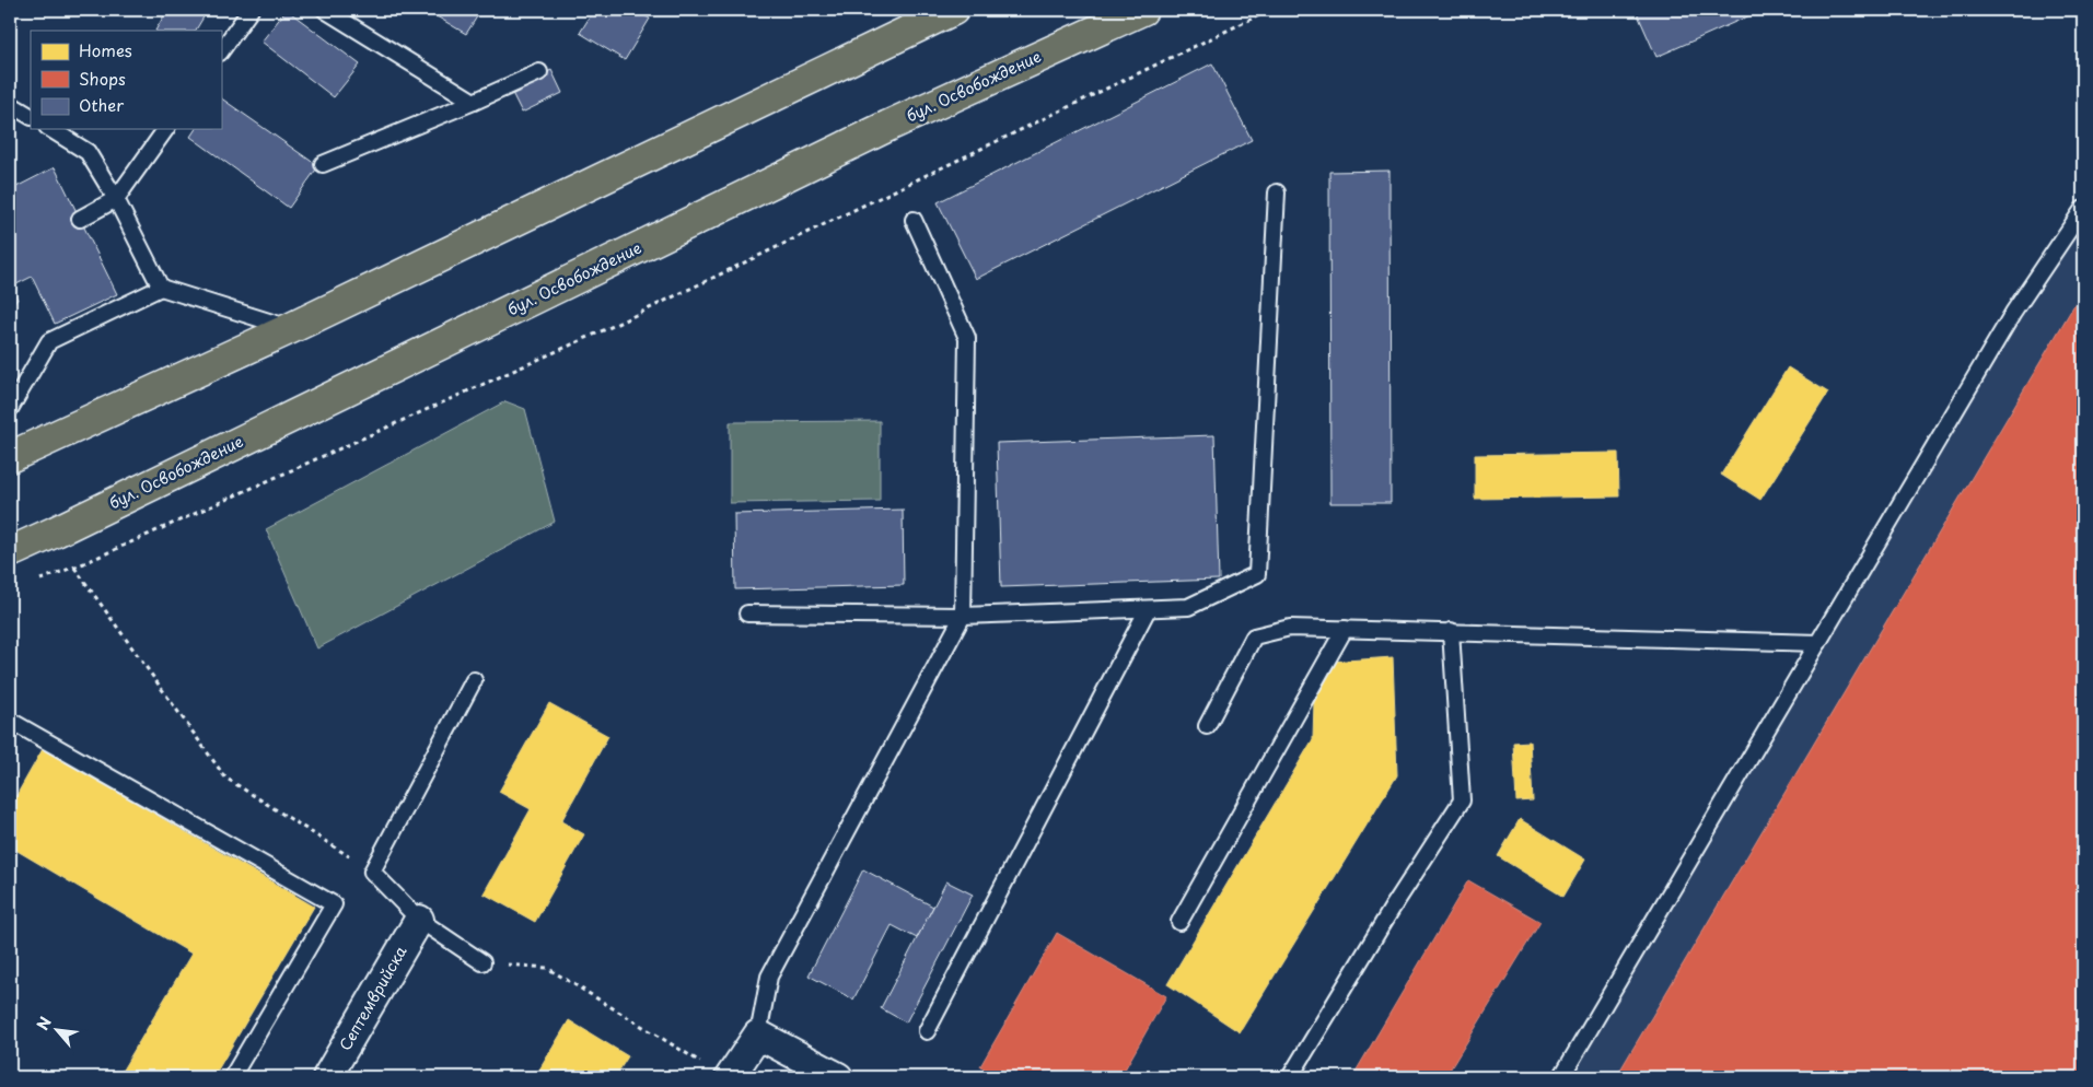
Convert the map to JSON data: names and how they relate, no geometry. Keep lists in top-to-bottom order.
{
  "streets": {
    "main road": ["бул. Освобождение"],
    "street": ["Септемврийска"]
  },
  "legend": ["Homes", "Shops", "Other"],
  "north": "top left"
}
